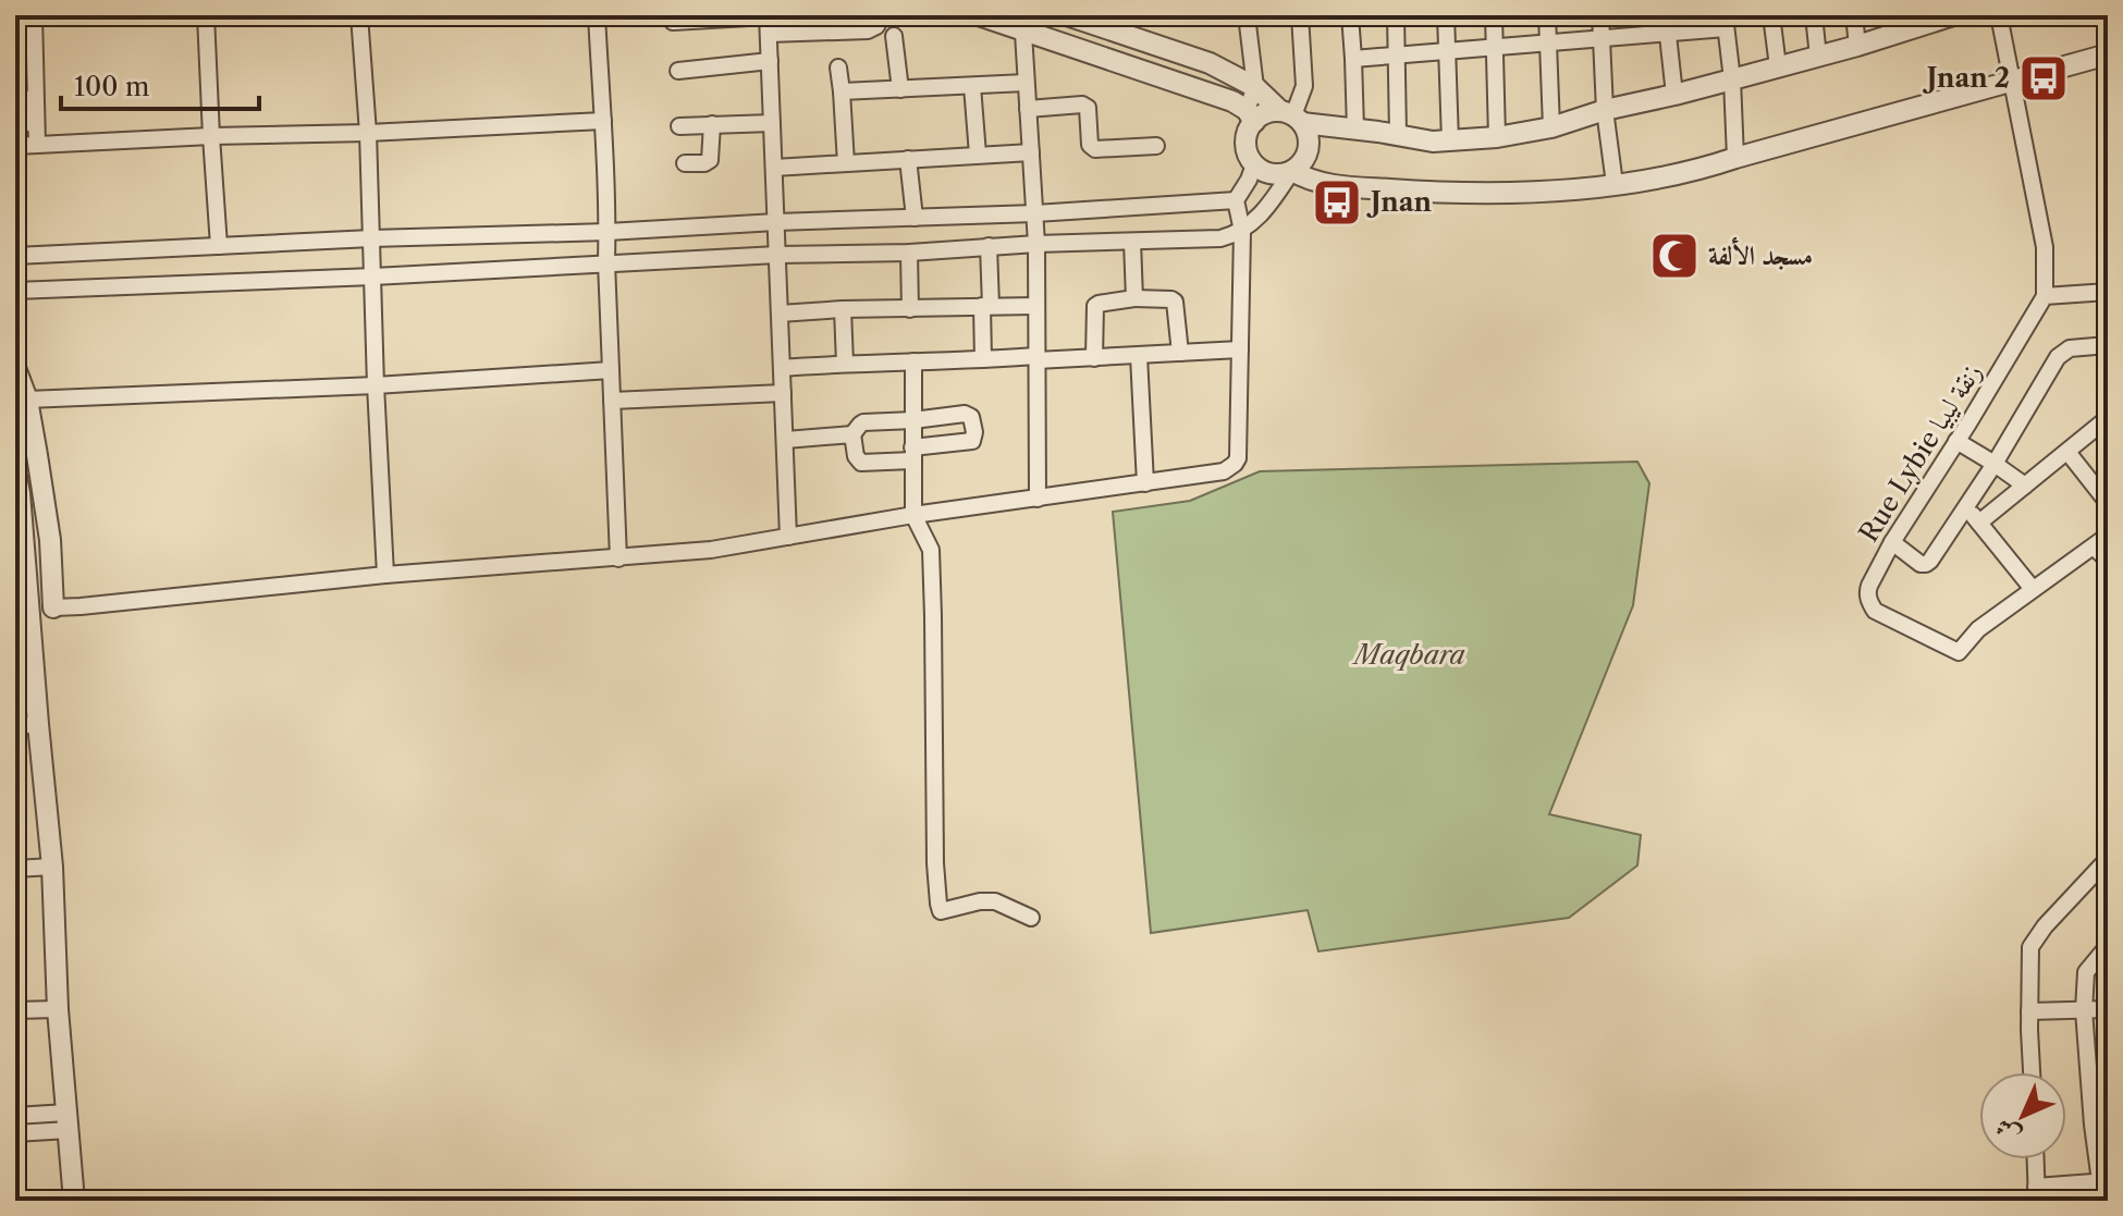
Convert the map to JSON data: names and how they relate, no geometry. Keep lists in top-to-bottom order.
{
  "streets": {
    "street": ["Rue Lybie زنقة ليبيا"]
  },
  "parks": ["Maqbara"],
  "places": {
    "bus stop": ["Jnan 2", "Jnan"],
    "mosque": ["مسجد الألفة"]
  },
  "scale_bar": "100 m",
  "north": "bottom left"
}
